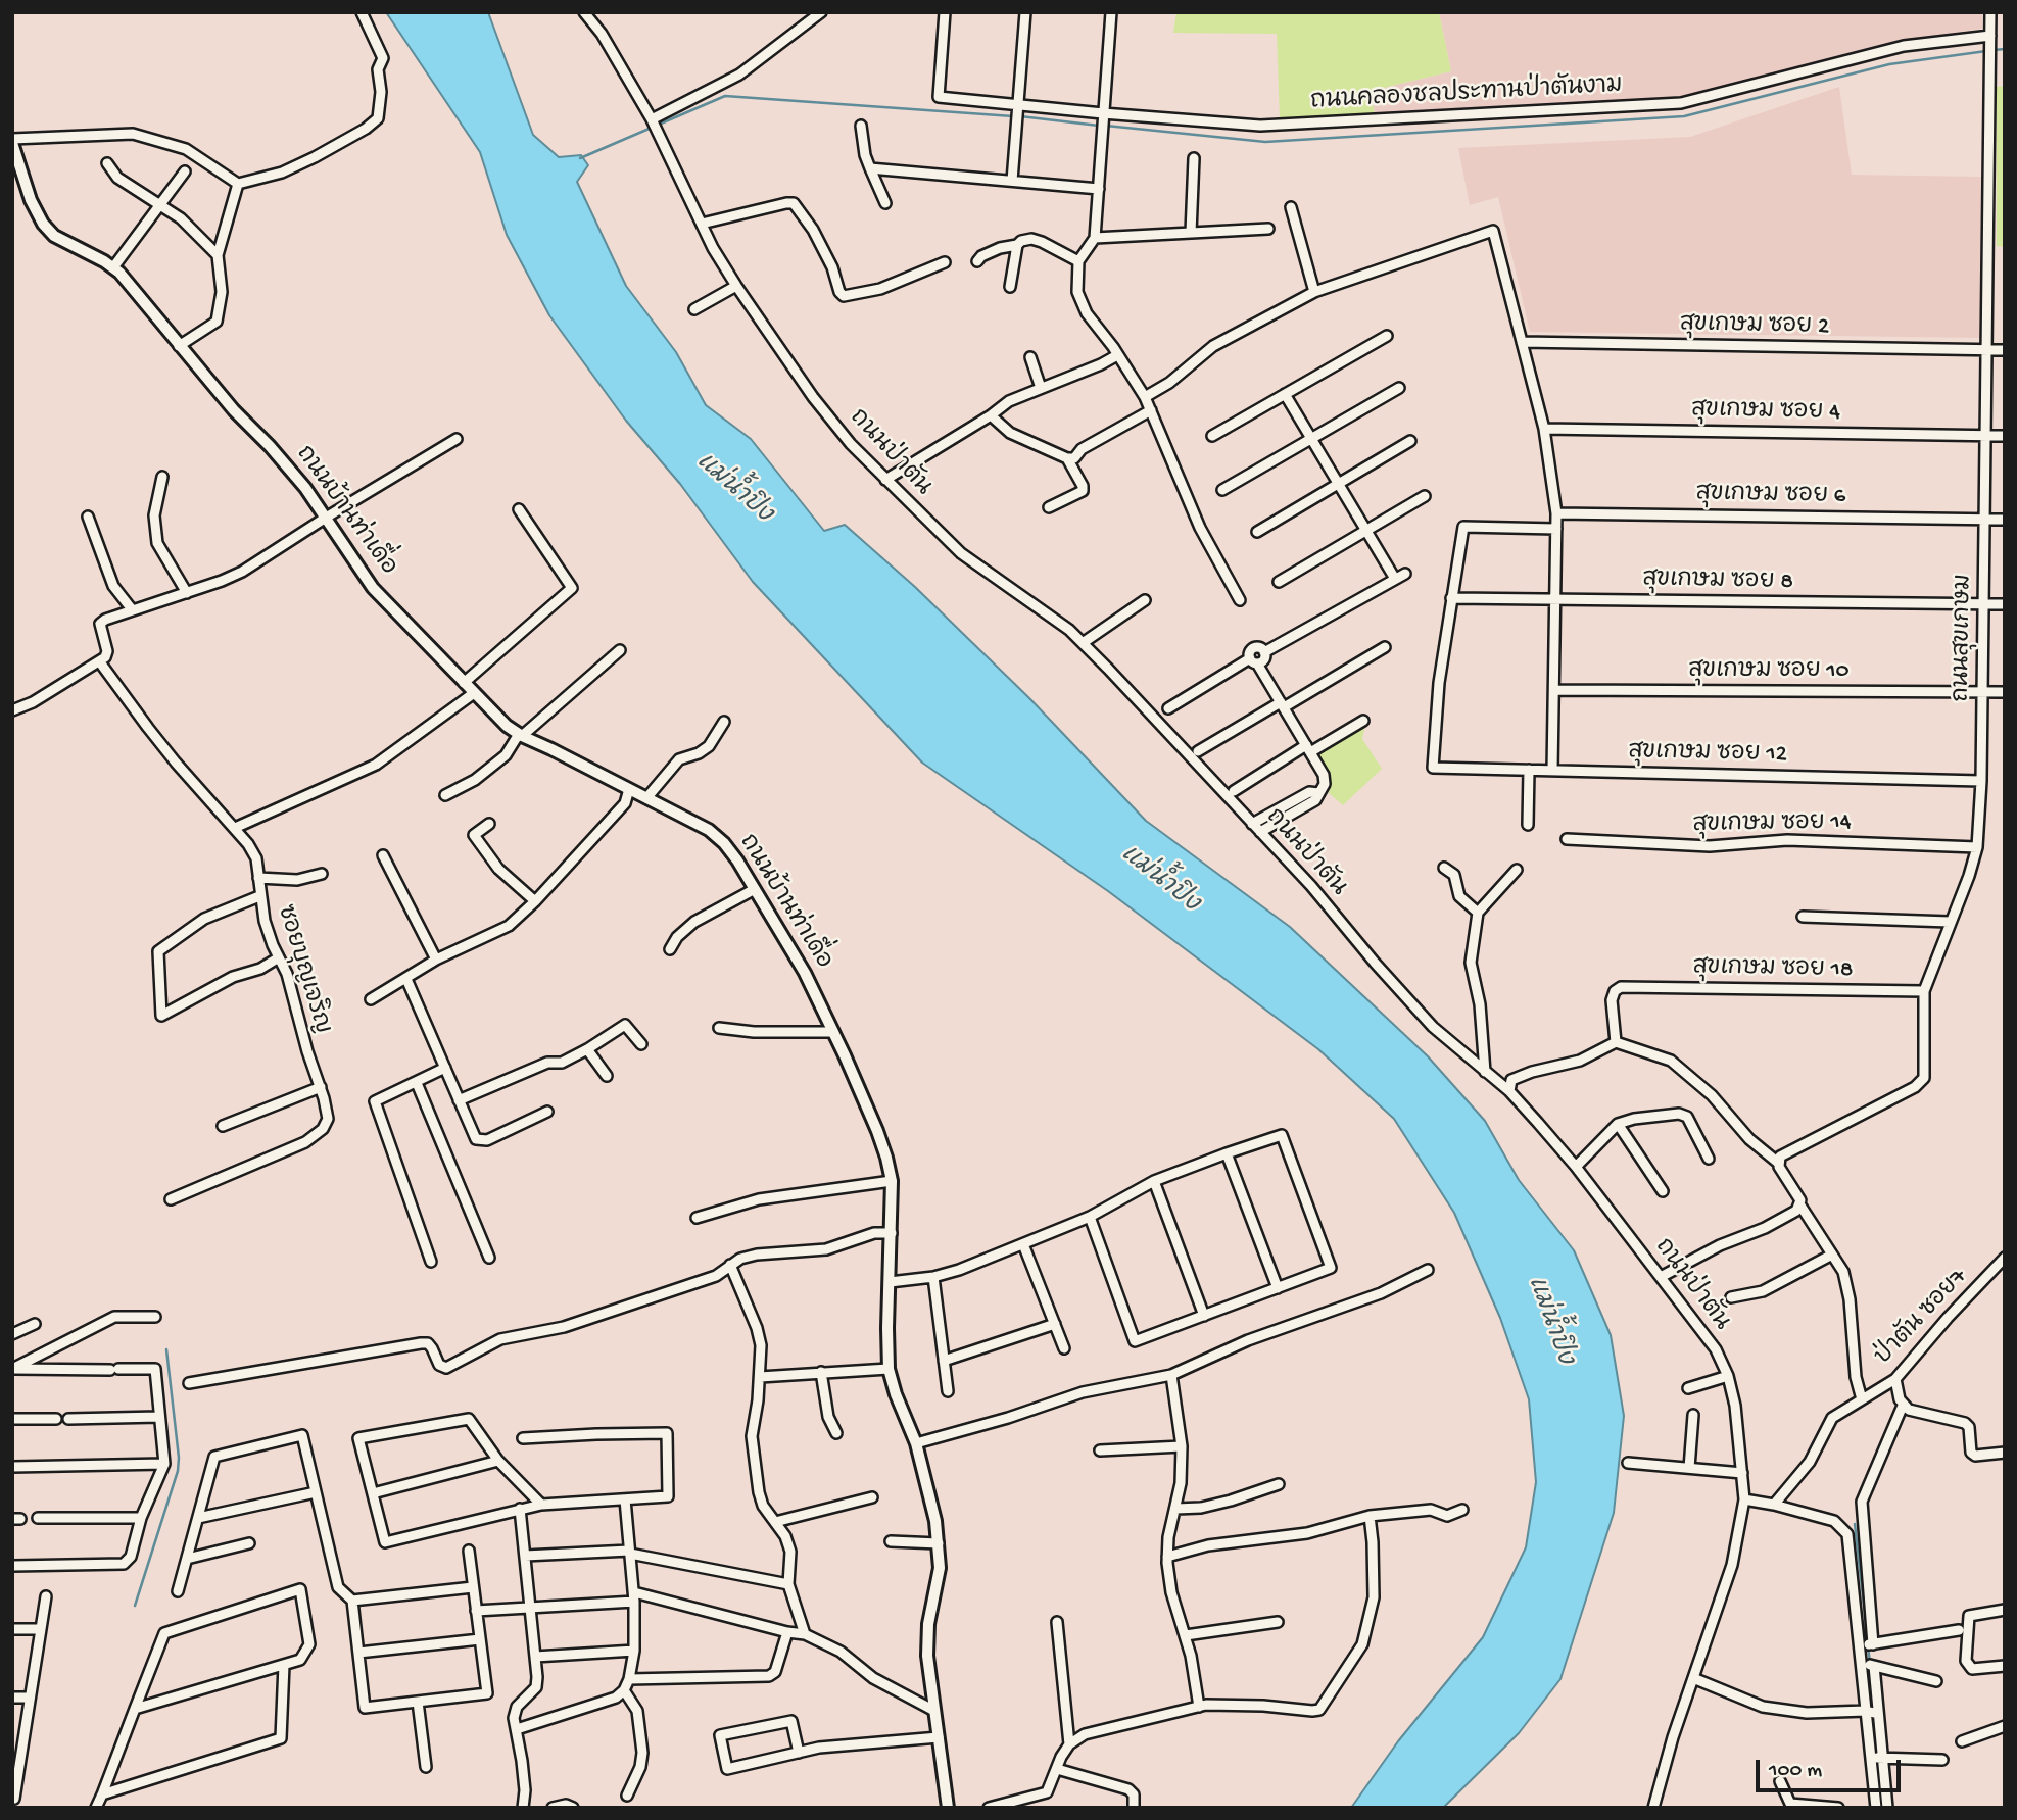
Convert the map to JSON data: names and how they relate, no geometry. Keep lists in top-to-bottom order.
{
  "streets": {
    "street": [
      "ถนนคลองชลประทานป่าตันงาม",
      "สุขเกษม ซอย 2",
      "สุขเกษม ซอย 4",
      "ถนนป่าตัน",
      "สุขเกษม ซอย 6",
      "ถนนบ้านท่าเดื่อ",
      "สุขเกษม ซอย 8",
      "ถนนสุขเกษม",
      "สุขเกษม ซอย 10",
      "สุขเกษม ซอย 12",
      "สุขเกษม ซอย 14",
      "ซอยบุญเจริญ",
      "สุขเกษม ซอย 18",
      "ป่าตัน ซอย7"
    ]
  },
  "crossings": [
    ["ถนนคลองชลประทานป่าตันงาม", "ถนนสุขเกษม"],
    ["สุขเกษม ซอย 2", "ถนนสุขเกษม"],
    ["สุขเกษม ซอย 4", "ถนนสุขเกษม"],
    ["สุขเกษม ซอย 6", "ถนนสุขเกษม"],
    ["สุขเกษม ซอย 8", "ถนนสุขเกษม"],
    ["สุขเกษม ซอย 8", "สุขเกษม ซอย 12"],
    ["ถนนสุขเกษม", "สุขเกษม ซอย 10"],
    ["ถนนสุขเกษม", "สุขเกษม ซอย 12"],
    ["ถนนสุขเกษม", "สุขเกษม ซอย 14"],
    ["ถนนสุขเกษม", "สุขเกษม ซอย 18"]
  ],
  "water": ["แม่น้ำปิง"],
  "scale_bar": "100 m"
}
